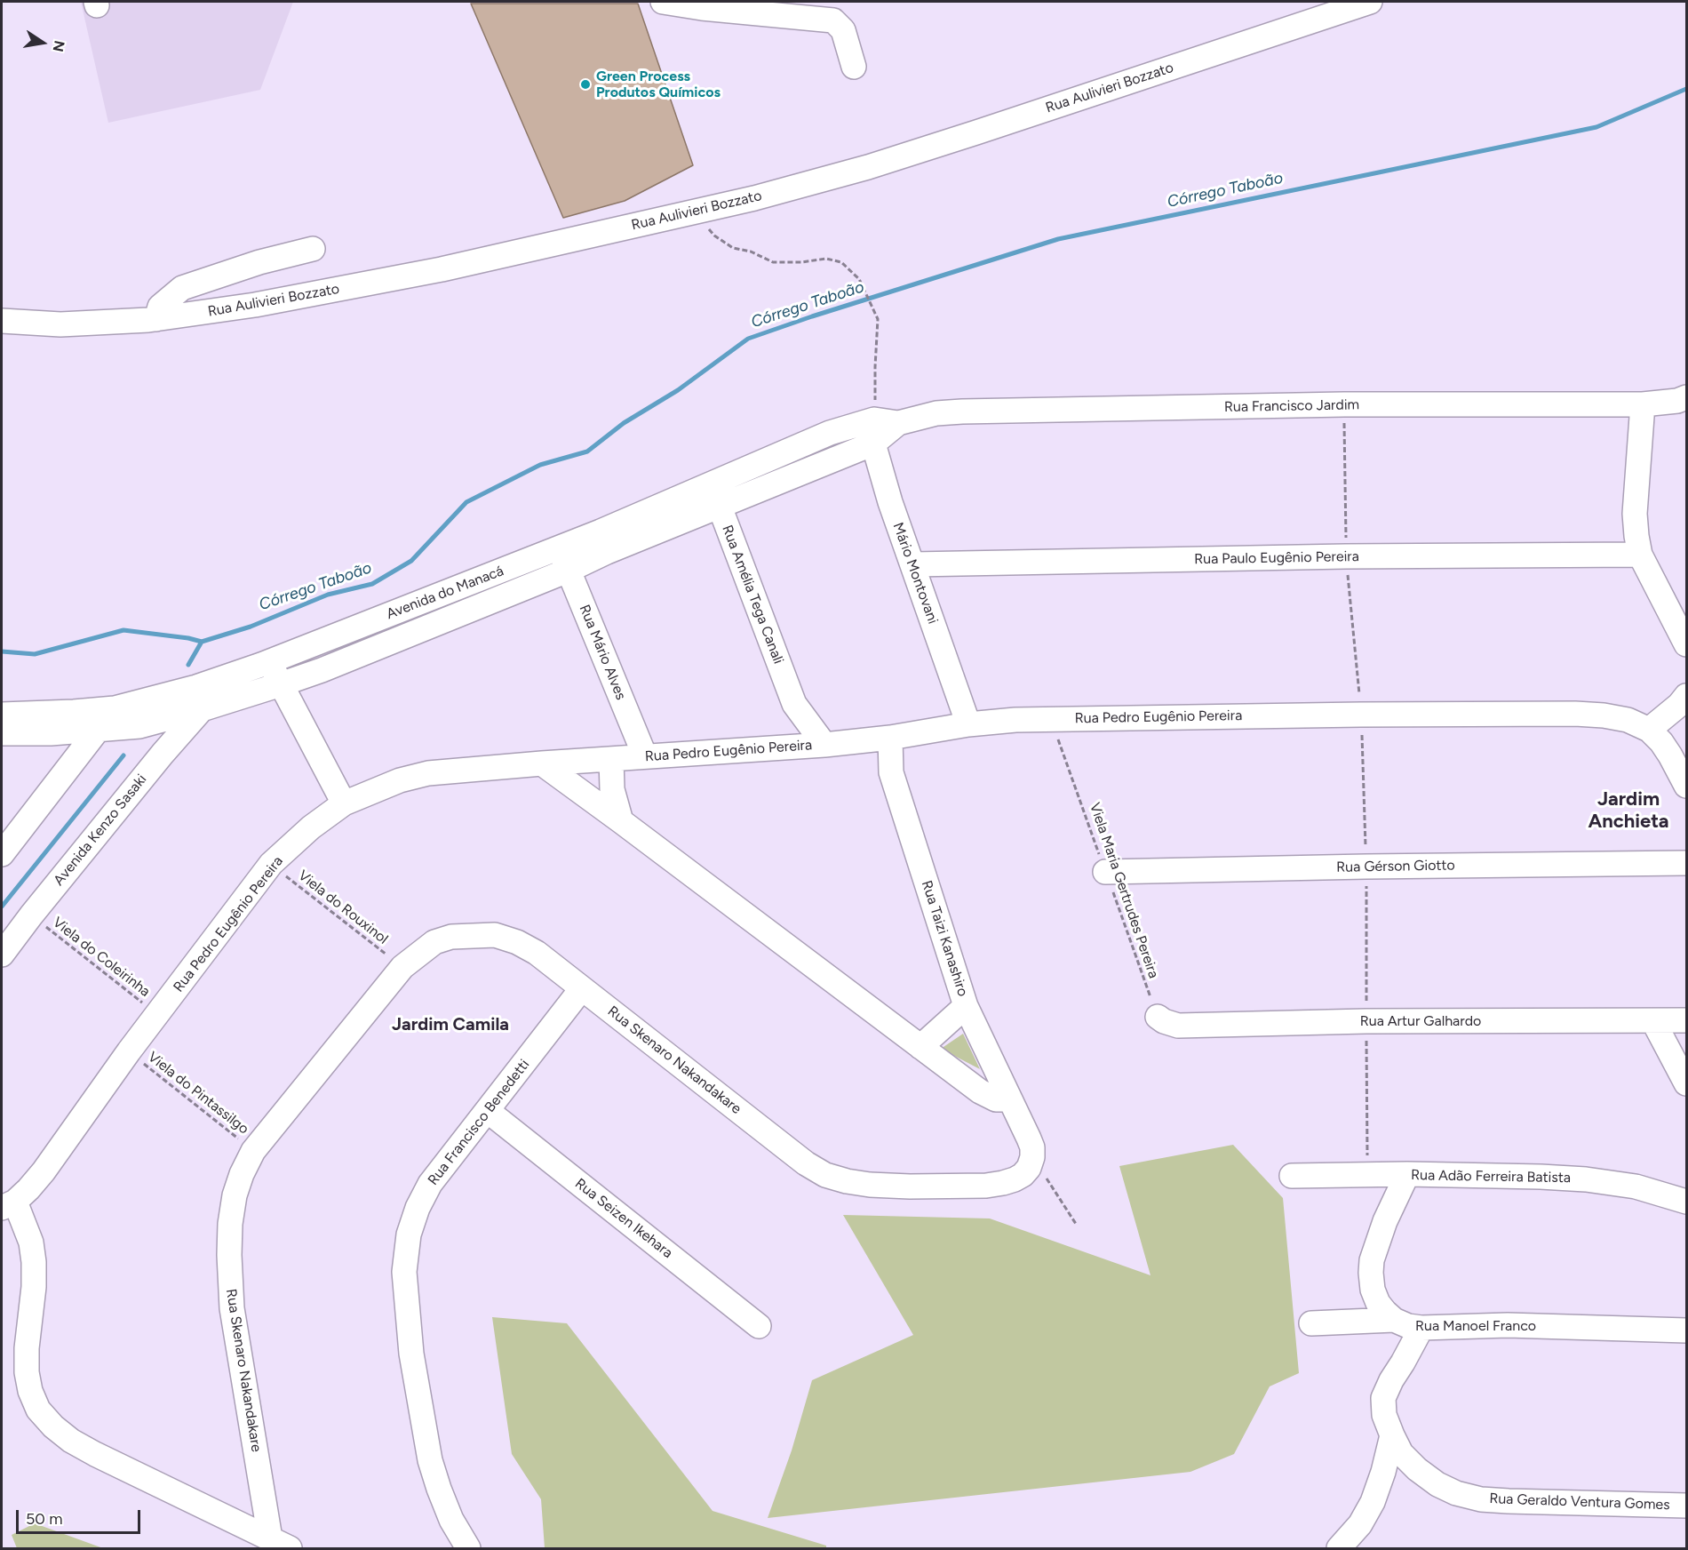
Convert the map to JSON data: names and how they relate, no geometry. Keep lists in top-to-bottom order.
{
  "streets": {
    "street": [
      "Rua Aulivieri Bozzato",
      "Rua Francisco Jardim",
      "Rua Paulo Eugênio Pereira",
      "Mário Montovani",
      "Avenida do Manacá",
      "Rua Amélia Tega Canali",
      "Rua Mário Alves",
      "Rua Pedro Eugênio Pereira",
      "Avenida Kenzo Sasaki",
      "Rua Gérson Giotto",
      "Rua Taizi Kanashiro",
      "Rua Artur Galhardo",
      "Rua Skenaro Nakandakare",
      "Rua Francisco Benedetti",
      "Rua Adão Ferreira Batista",
      "Rua Seizen Ikehara",
      "Rua Manoel Franco",
      "Rua Geraldo Ventura Gomes"
    ],
    "path": [
      "Viela Maria Gertrudes Pereira",
      "Viela do Rouxinol",
      "Viela do Coleirinha",
      "Viela do Pintassilgo"
    ]
  },
  "crossings": [
    ["Rua Francisco Jardim", "Mário Montovani"],
    ["Rua Francisco Jardim", "Avenida do Manacá"],
    ["Rua Paulo Eugênio Pereira", "Mário Montovani"],
    ["Mário Montovani", "Avenida do Manacá"],
    ["Mário Montovani", "Rua Pedro Eugênio Pereira"],
    ["Avenida do Manacá", "Rua Amélia Tega Canali"],
    ["Avenida do Manacá", "Rua Mário Alves"],
    ["Avenida do Manacá", "Avenida Kenzo Sasaki"],
    ["Rua Amélia Tega Canali", "Rua Pedro Eugênio Pereira"],
    ["Rua Mário Alves", "Rua Pedro Eugênio Pereira"],
    ["Rua Pedro Eugênio Pereira", "Viela Maria Gertrudes Pereira"],
    ["Rua Pedro Eugênio Pereira", "Viela do Rouxinol"],
    ["Rua Pedro Eugênio Pereira", "Rua Taizi Kanashiro"],
    ["Rua Pedro Eugênio Pereira", "Viela do Coleirinha"],
    ["Rua Pedro Eugênio Pereira", "Viela do Pintassilgo"],
    ["Avenida Kenzo Sasaki", "Viela do Coleirinha"],
    ["Rua Gérson Giotto", "Viela Maria Gertrudes Pereira"],
    ["Viela Maria Gertrudes Pereira", "Rua Artur Galhardo"],
    ["Viela do Rouxinol", "Rua Skenaro Nakandakare"],
    ["Rua Skenaro Nakandakare", "Viela do Pintassilgo"],
    ["Rua Skenaro Nakandakare", "Rua Francisco Benedetti"],
    ["Rua Francisco Benedetti", "Rua Seizen Ikehara"],
    ["Rua Adão Ferreira Batista", "Rua Manoel Franco"],
    ["Rua Manoel Franco", "Rua Geraldo Ventura Gomes"]
  ],
  "districts": ["Jardim Anchieta", "Jardim Camila"],
  "water": ["Córrego Taboão"],
  "places": ["Green Process Produtos Químicos"],
  "scale_bar": "50 m",
  "north": "right"
}
